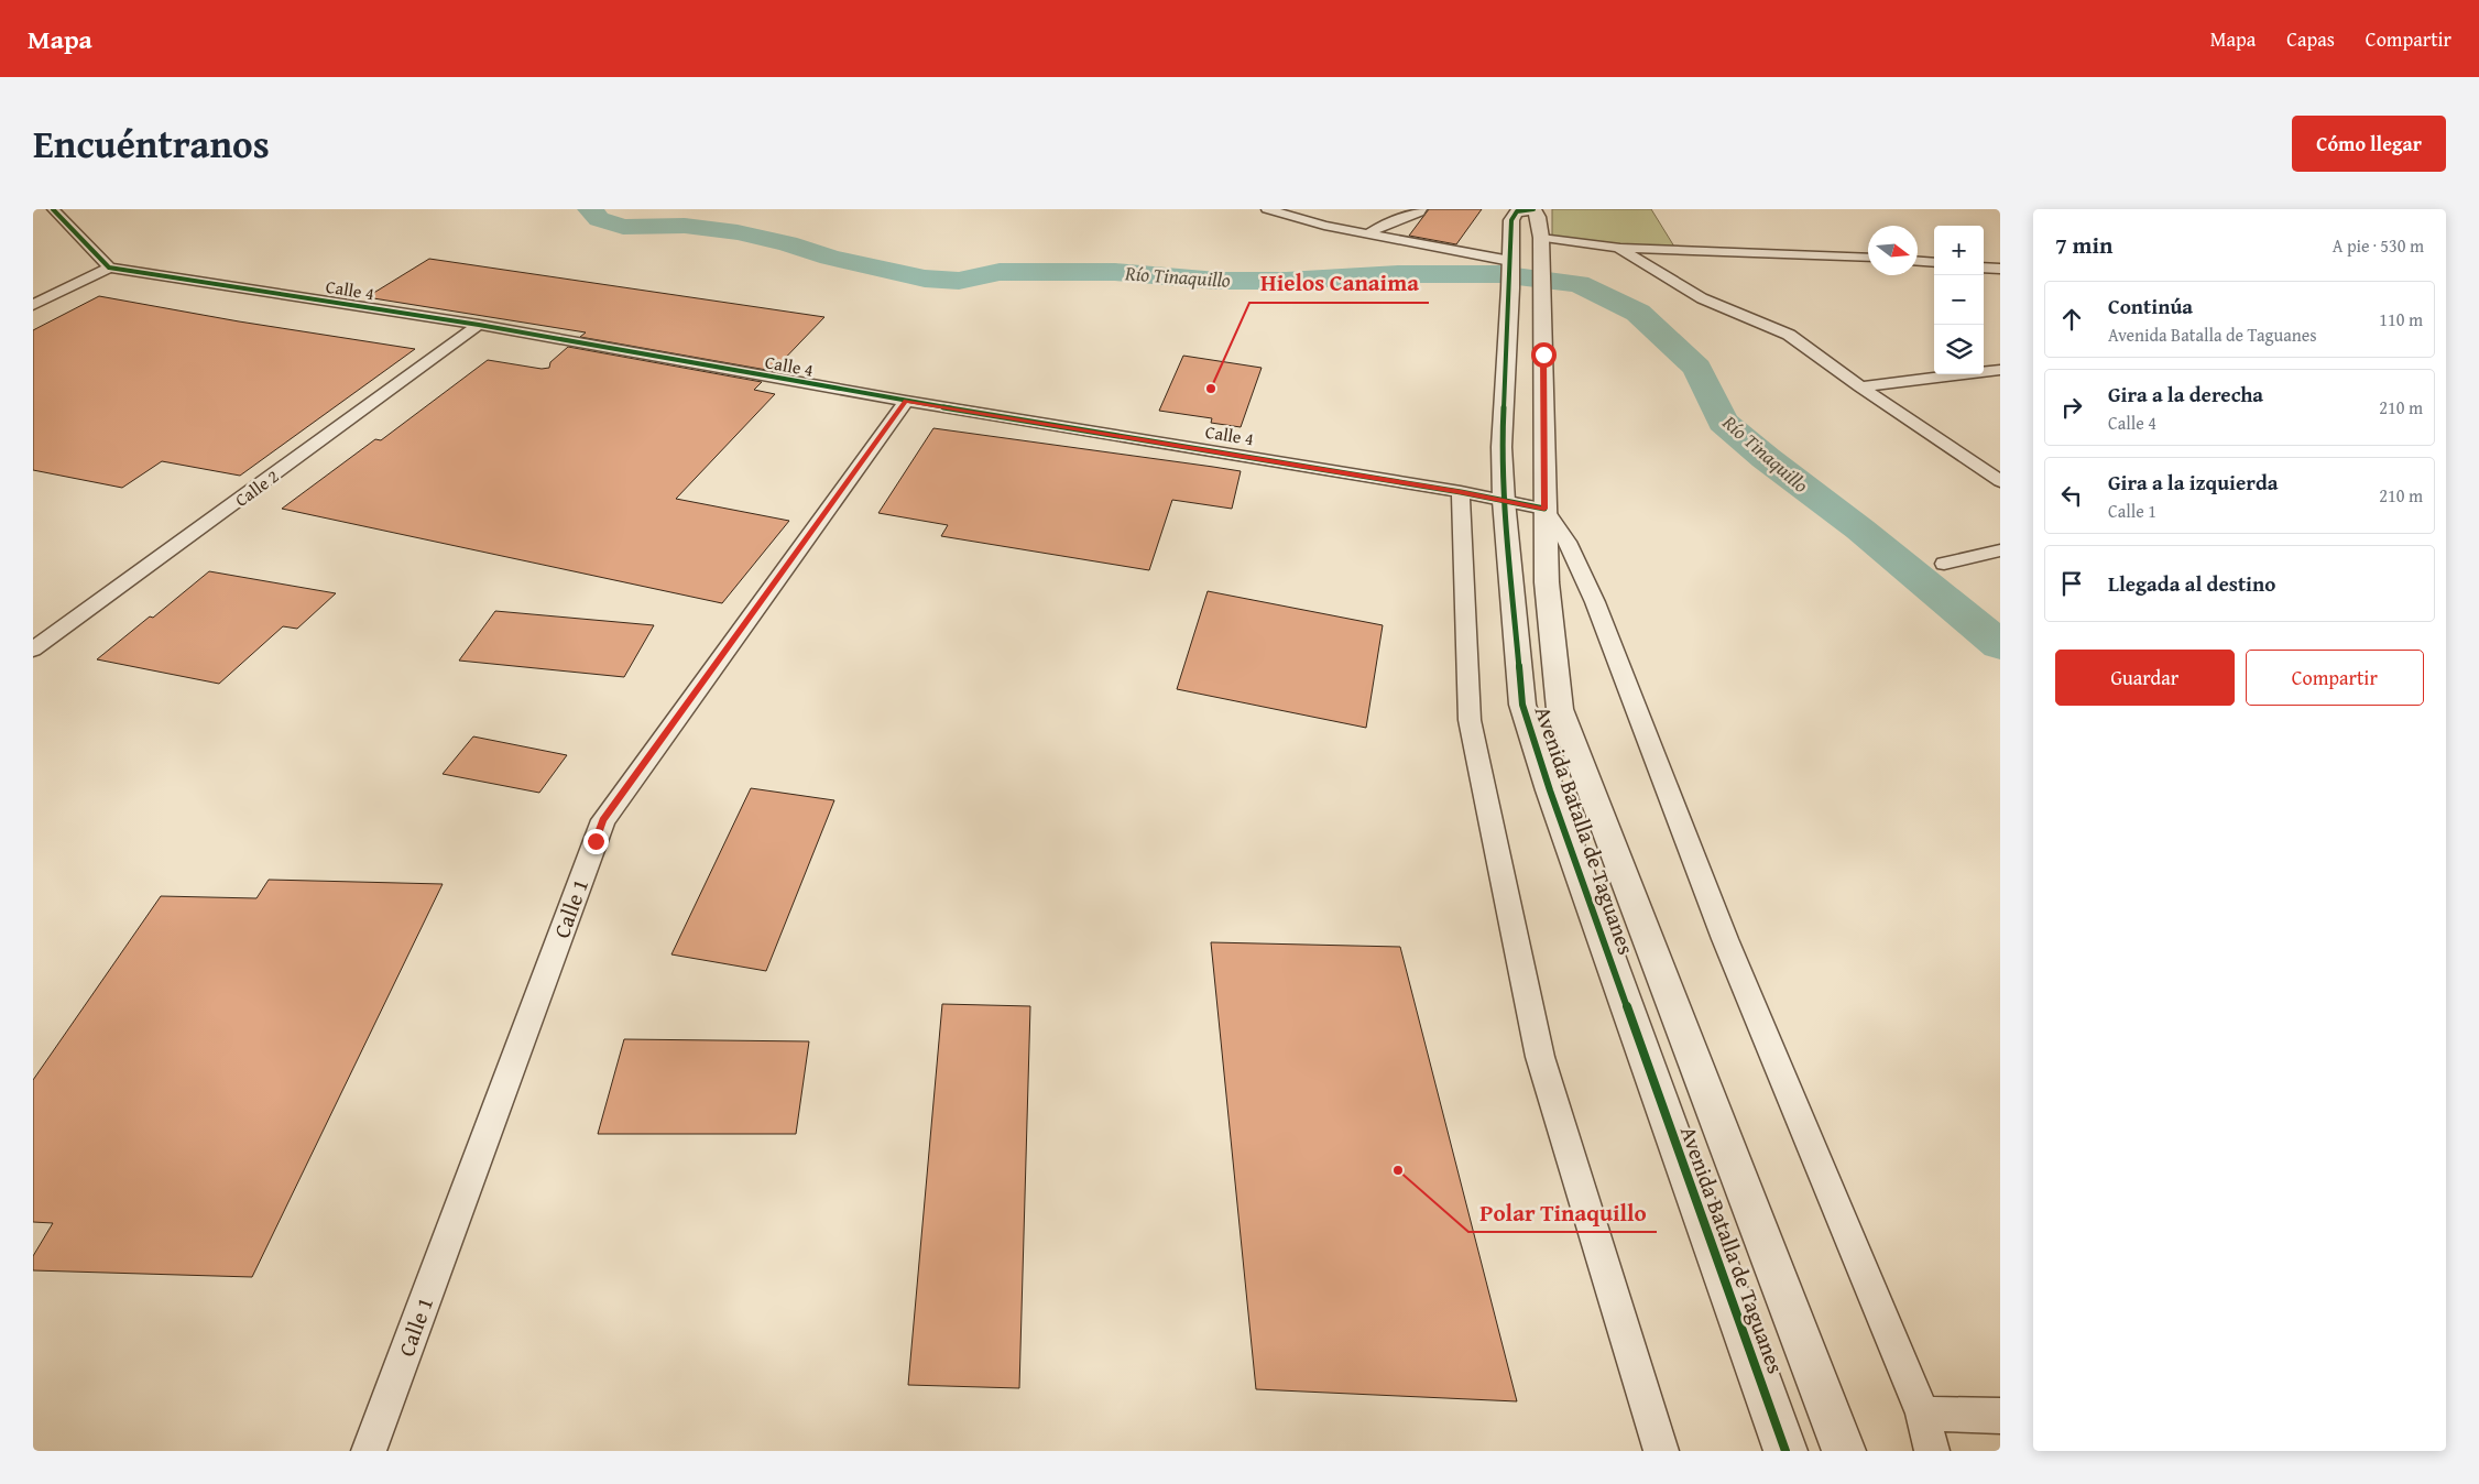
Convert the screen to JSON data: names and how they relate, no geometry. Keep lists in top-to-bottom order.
{
  "streets": {
    "street": [
      "Calle 4",
      "Calle 2",
      "Avenida Batalla de Taguanes",
      "Calle 1"
    ]
  },
  "crossings": [
    ["Calle 4", "Calle 2"],
    ["Calle 4", "Avenida Batalla de Taguanes"],
    ["Calle 4", "Calle 1"]
  ],
  "water": ["Río Tinaquillo"],
  "places": ["Hielos Canaima", "Polar Tinaquillo"],
  "north": "right",
  "page": {
    "header": "Mapa",
    "nav": ["Mapa", "Capas", "Compartir"],
    "title": "Encuéntranos",
    "buttons": [
      "Cómo llegar",
      ["Guardar", "Compartir"]
    ],
    "heading": ["7 min", "A pie · 530 m"],
    "map_buttons": ["+", "−"],
    "list": [
      ["Continúa", "Avenida Batalla de Taguanes", "110 m"],
      ["Gira a la derecha", "Calle 4", "210 m"],
      ["Gira a la izquierda", "Calle 1", "210 m"],
      "Llegada al destino"
    ]
  }
}
